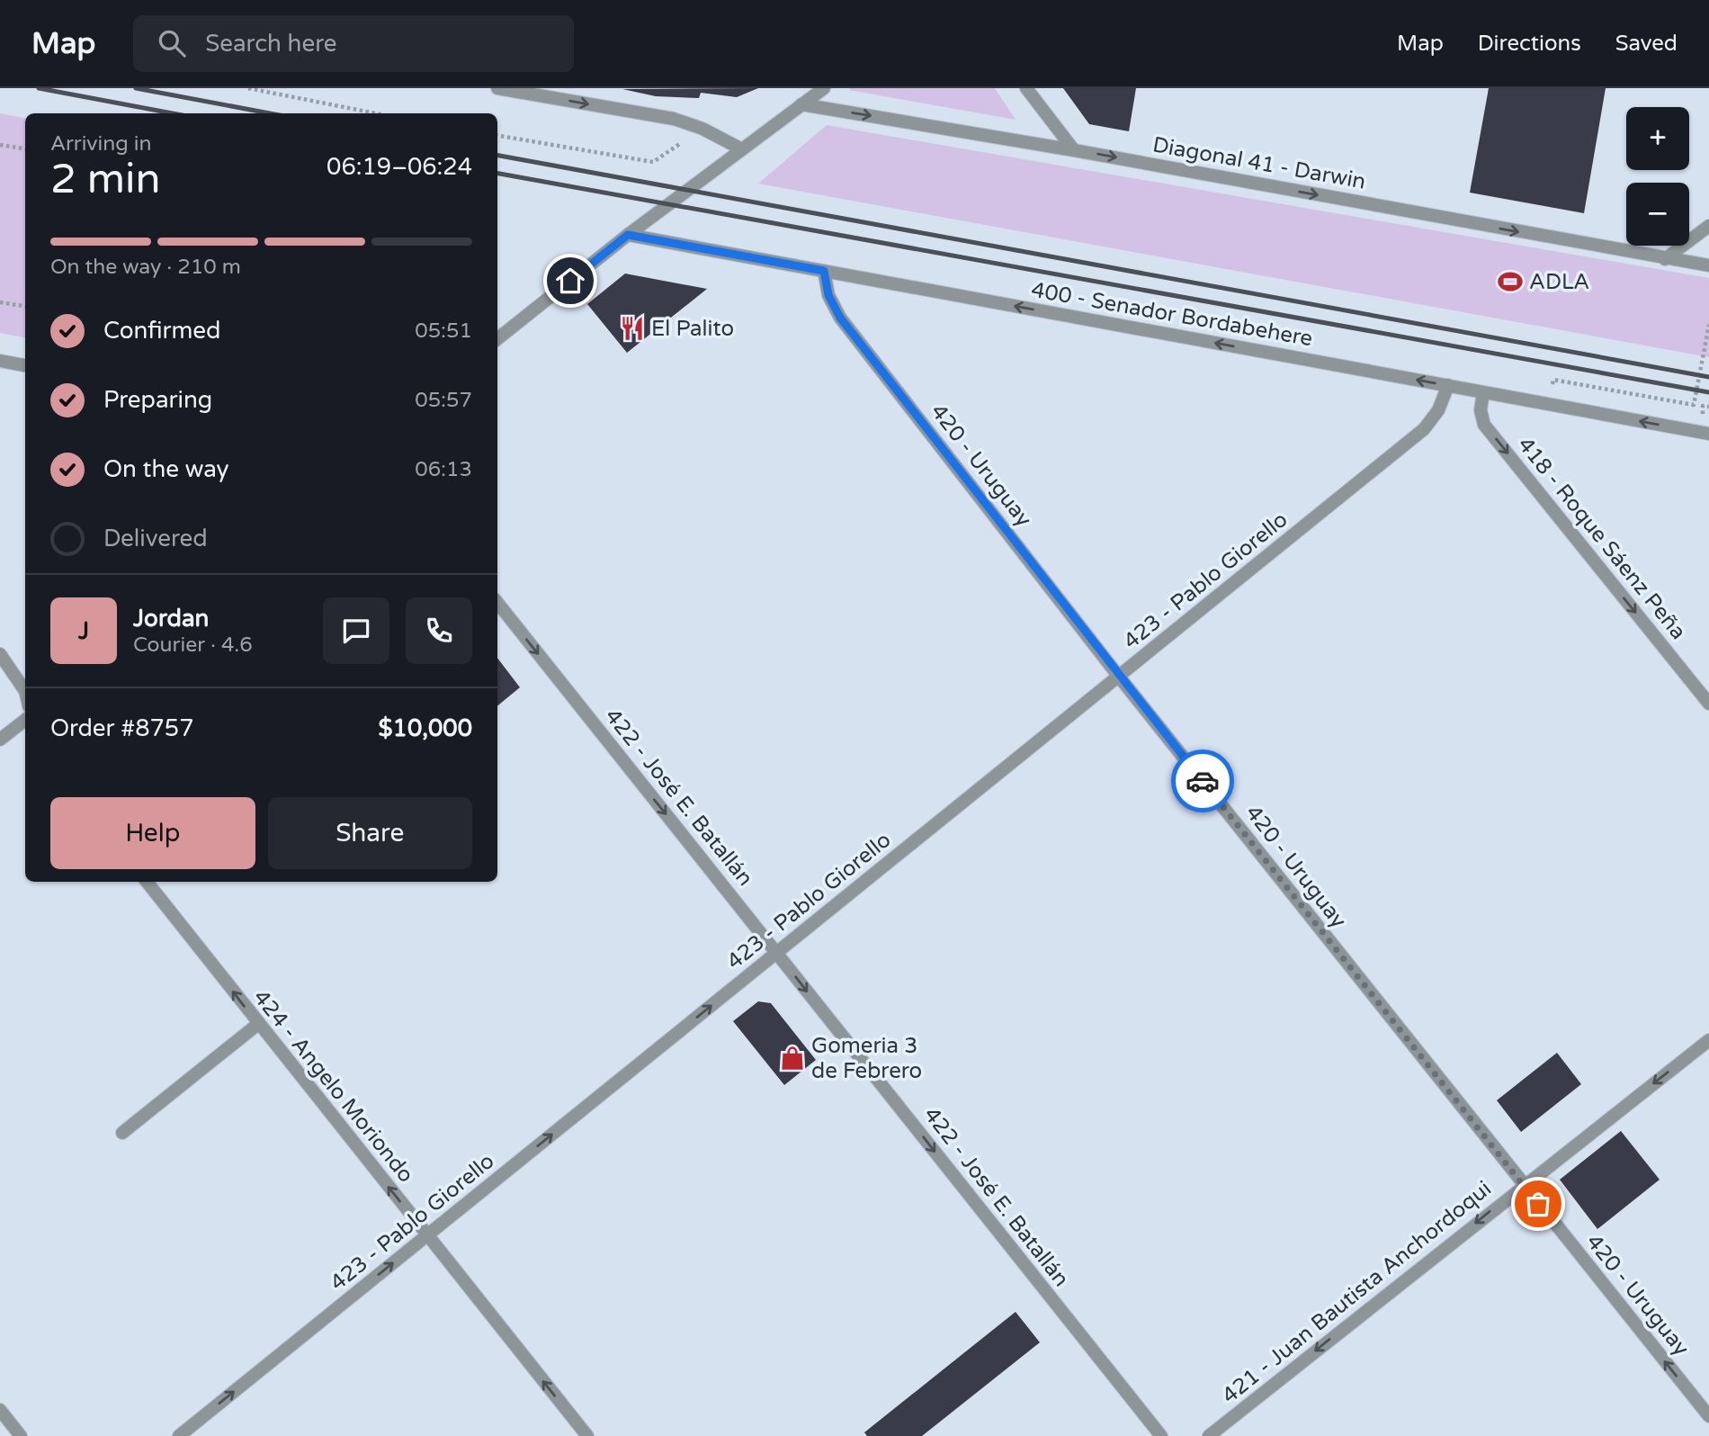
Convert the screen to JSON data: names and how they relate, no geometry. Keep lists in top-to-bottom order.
{
  "streets": {
    "street": [
      "Diagonal 41 - Darwin",
      "400 - Senador Bordabehere",
      "420 - Uruguay",
      "418 - Roque Sáenz Peña",
      "423 - Pablo Giorello",
      "422 - José E. Batallán",
      "424 - Angelo Moriondo",
      "421 - Juan Bautista Anchordoqui"
    ]
  },
  "crossings": [
    ["400 - Senador Bordabehere", "420 - Uruguay"],
    ["400 - Senador Bordabehere", "418 - Roque Sáenz Peña"],
    ["400 - Senador Bordabehere", "423 - Pablo Giorello"],
    ["420 - Uruguay", "423 - Pablo Giorello"],
    ["420 - Uruguay", "421 - Juan Bautista Anchordoqui"],
    ["423 - Pablo Giorello", "422 - José E. Batallán"],
    ["423 - Pablo Giorello", "424 - Angelo Moriondo"]
  ],
  "one_way": [
    "Diagonal 41 - Darwin",
    "400 - Senador Bordabehere",
    "418 - Roque Sáenz Peña",
    "423 - Pablo Giorello",
    "422 - José E. Batallán",
    "424 - Angelo Moriondo",
    "421 - Juan Bautista Anchordoqui"
  ],
  "places": {
    "sports": ["ADLA"],
    "restaurant": ["El Palito"],
    "shop": ["Gomeria 3 de Febrero"]
  },
  "page": {
    "header": "Map",
    "search": "Search here",
    "nav": ["Map", "Directions", "Saved"],
    "map_buttons": ["+", "−"],
    "heading": ["2 min", "Arriving in", "06:19–06:24"],
    "panel": [
      "Jordan",
      "Courier · 4.6",
      "Order #8757",
      "$10,000"
    ],
    "bar": "On the way · 210 m",
    "list": [
      ["Confirmed", "05:51"],
      ["Preparing", "05:57"],
      ["On the way", "06:13"],
      "Delivered"
    ],
    "round": "J",
    "buttons": ["Help", "Share"]
  }
}
